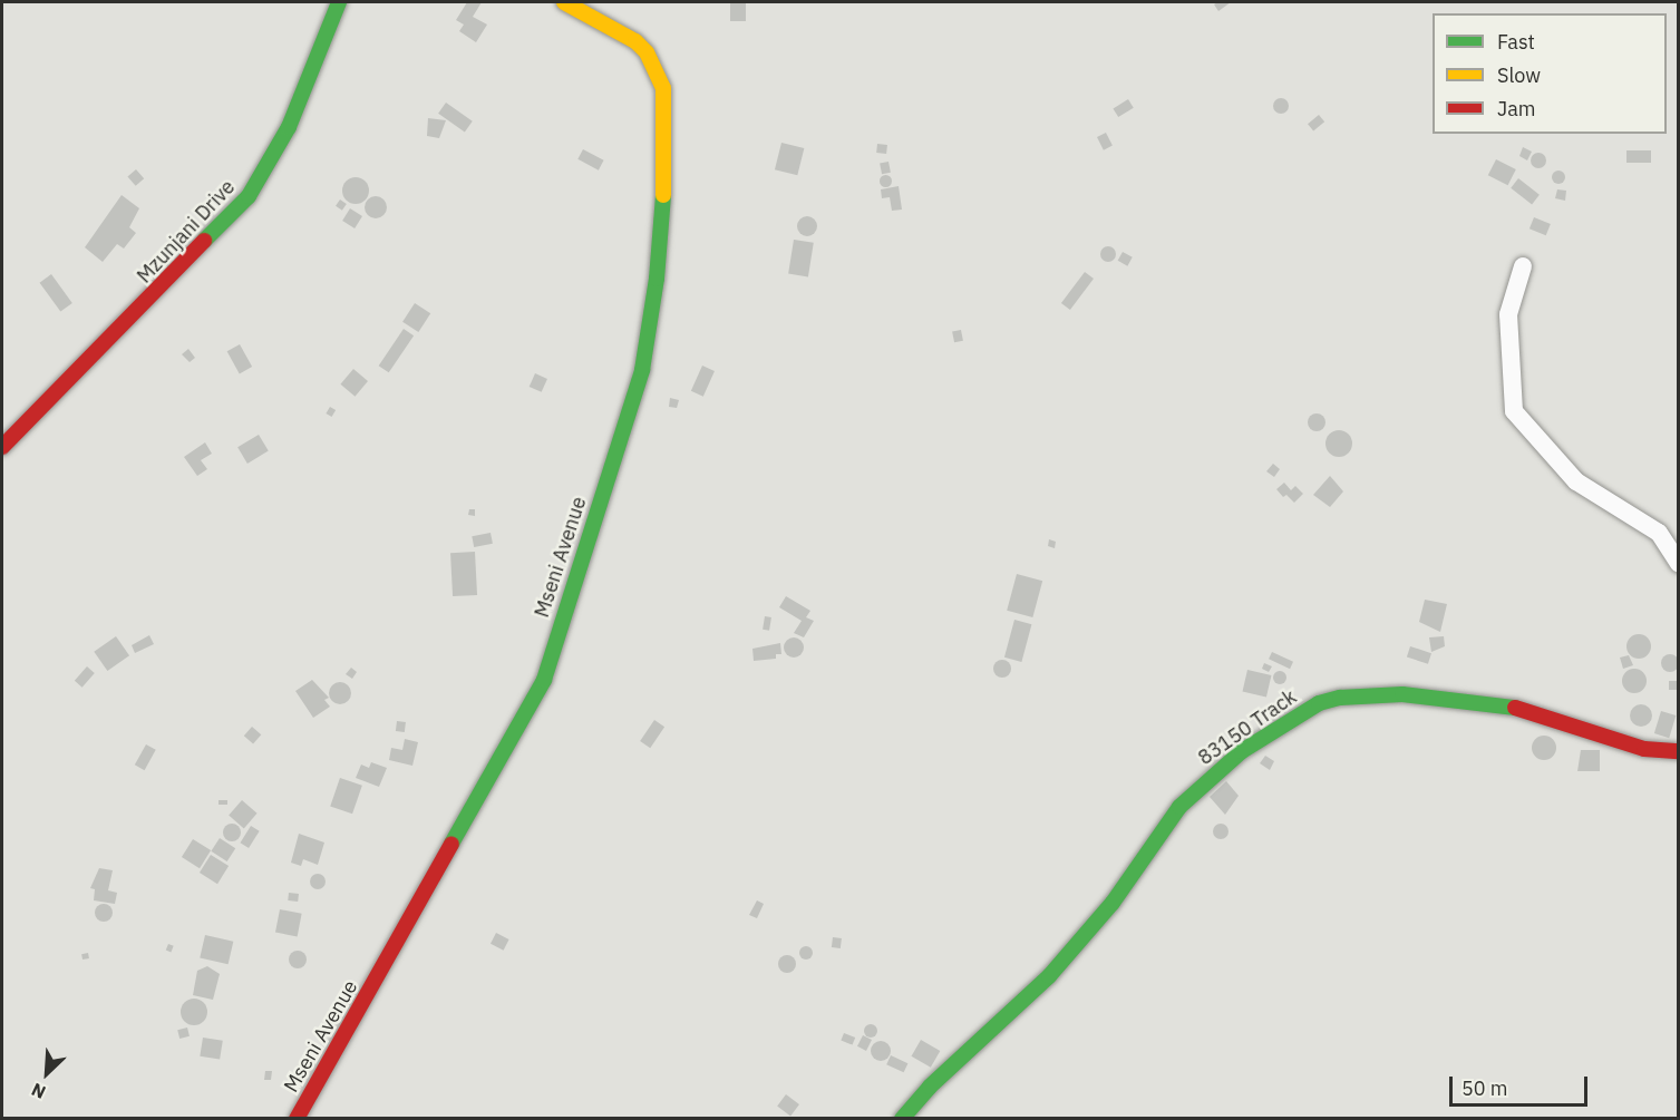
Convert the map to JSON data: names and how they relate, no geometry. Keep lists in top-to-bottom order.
{
  "streets": {
    "street": ["Mzunjani Drive", "Mseni Avenue", "83150 Track"]
  },
  "legend": ["Fast", "Slow", "Jam"],
  "scale_bar": "50 m",
  "north": "bottom left"
}
